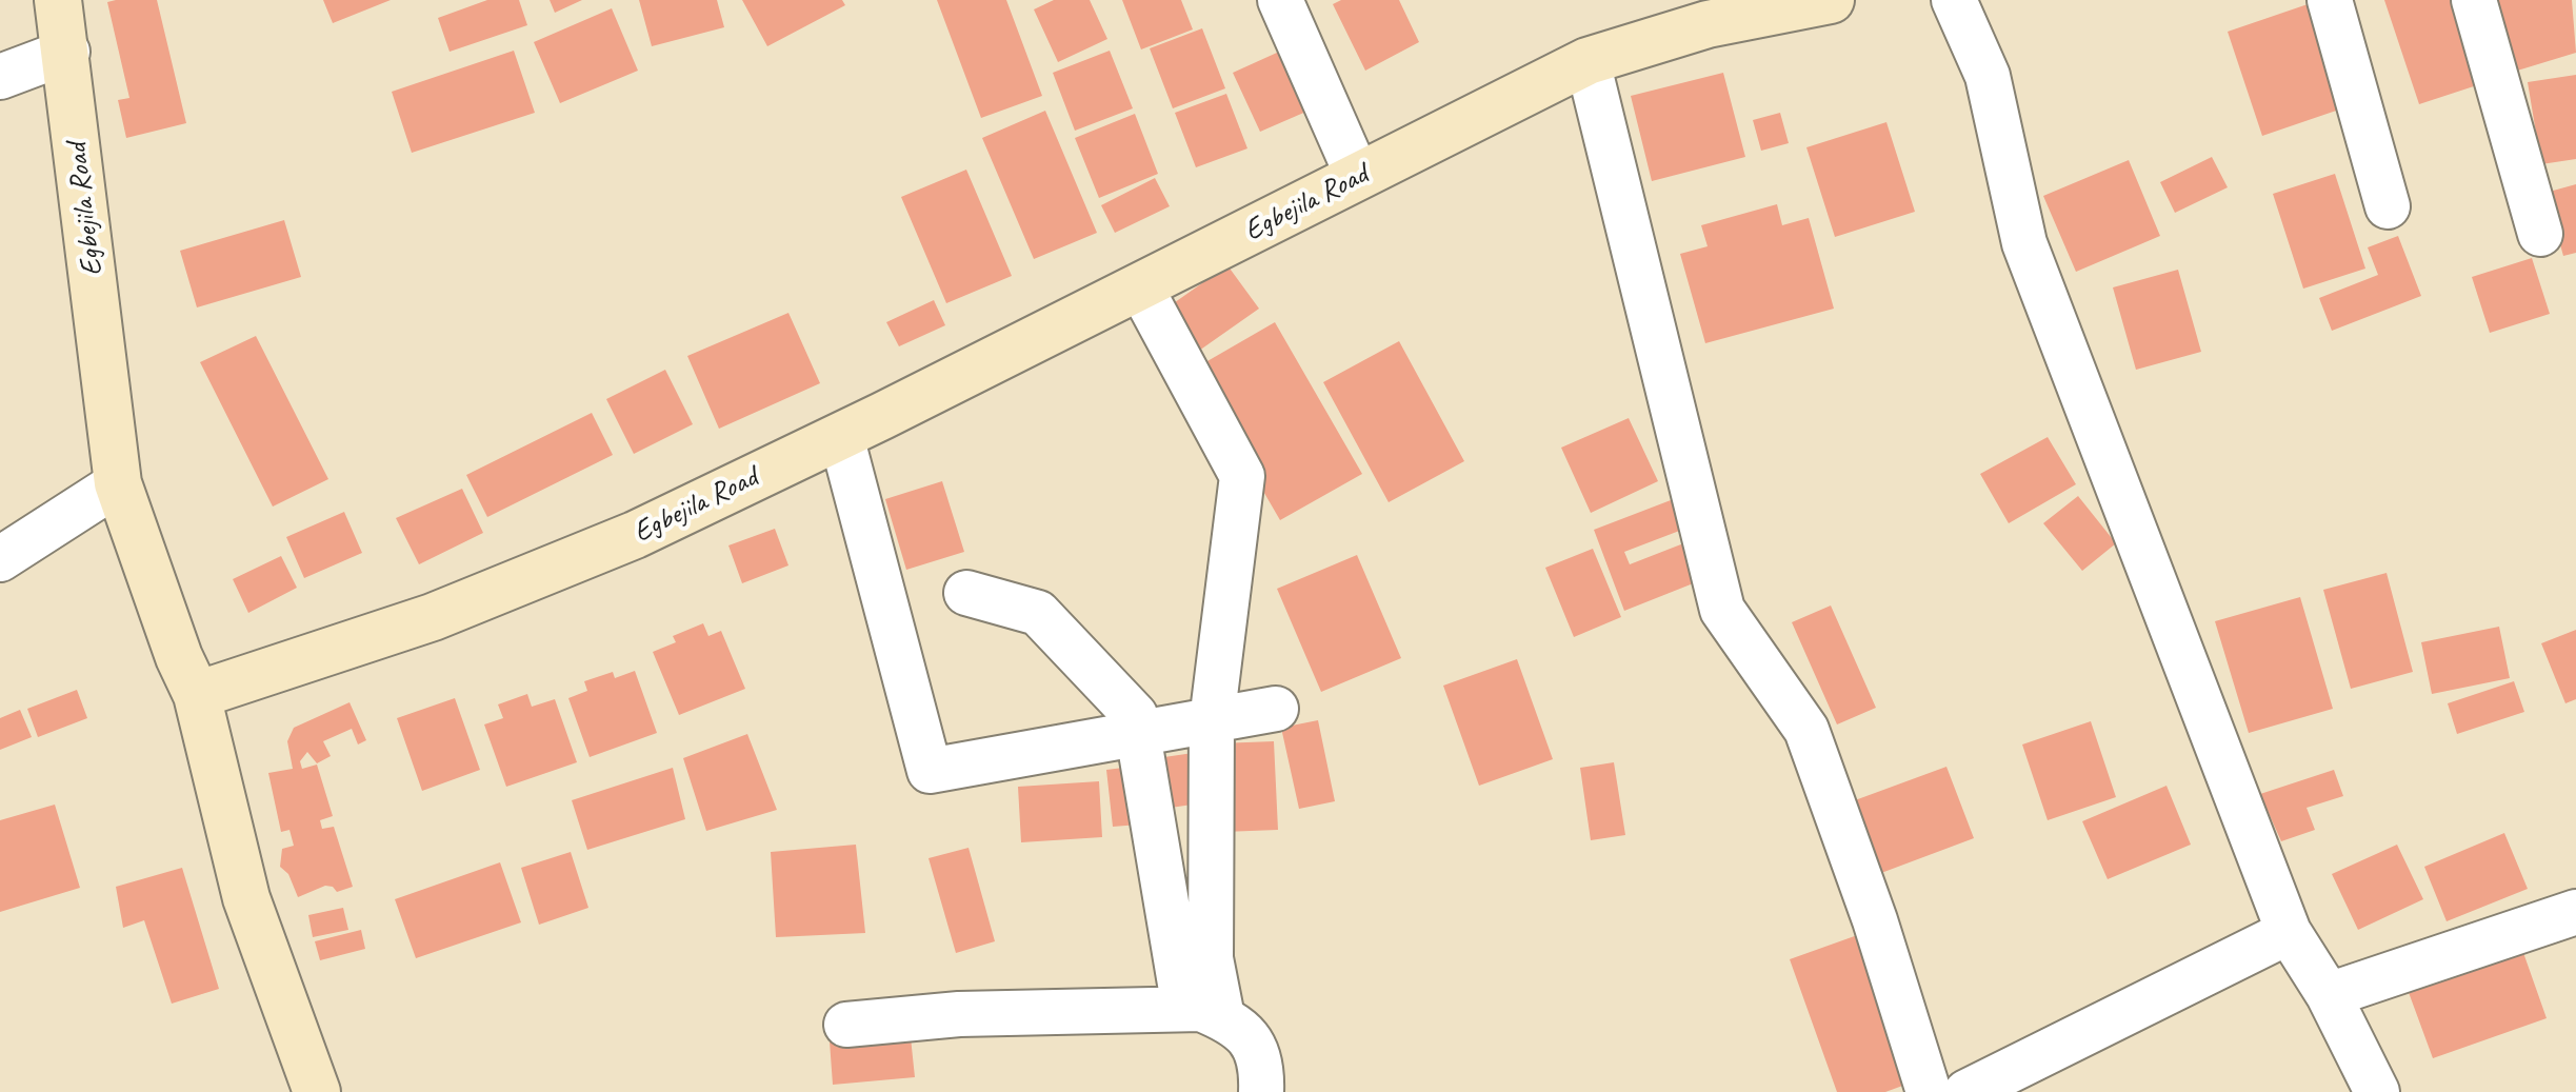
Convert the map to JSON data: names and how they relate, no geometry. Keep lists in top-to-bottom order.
{
  "streets": {
    "street": ["Egbejila Road"]
  }
}
